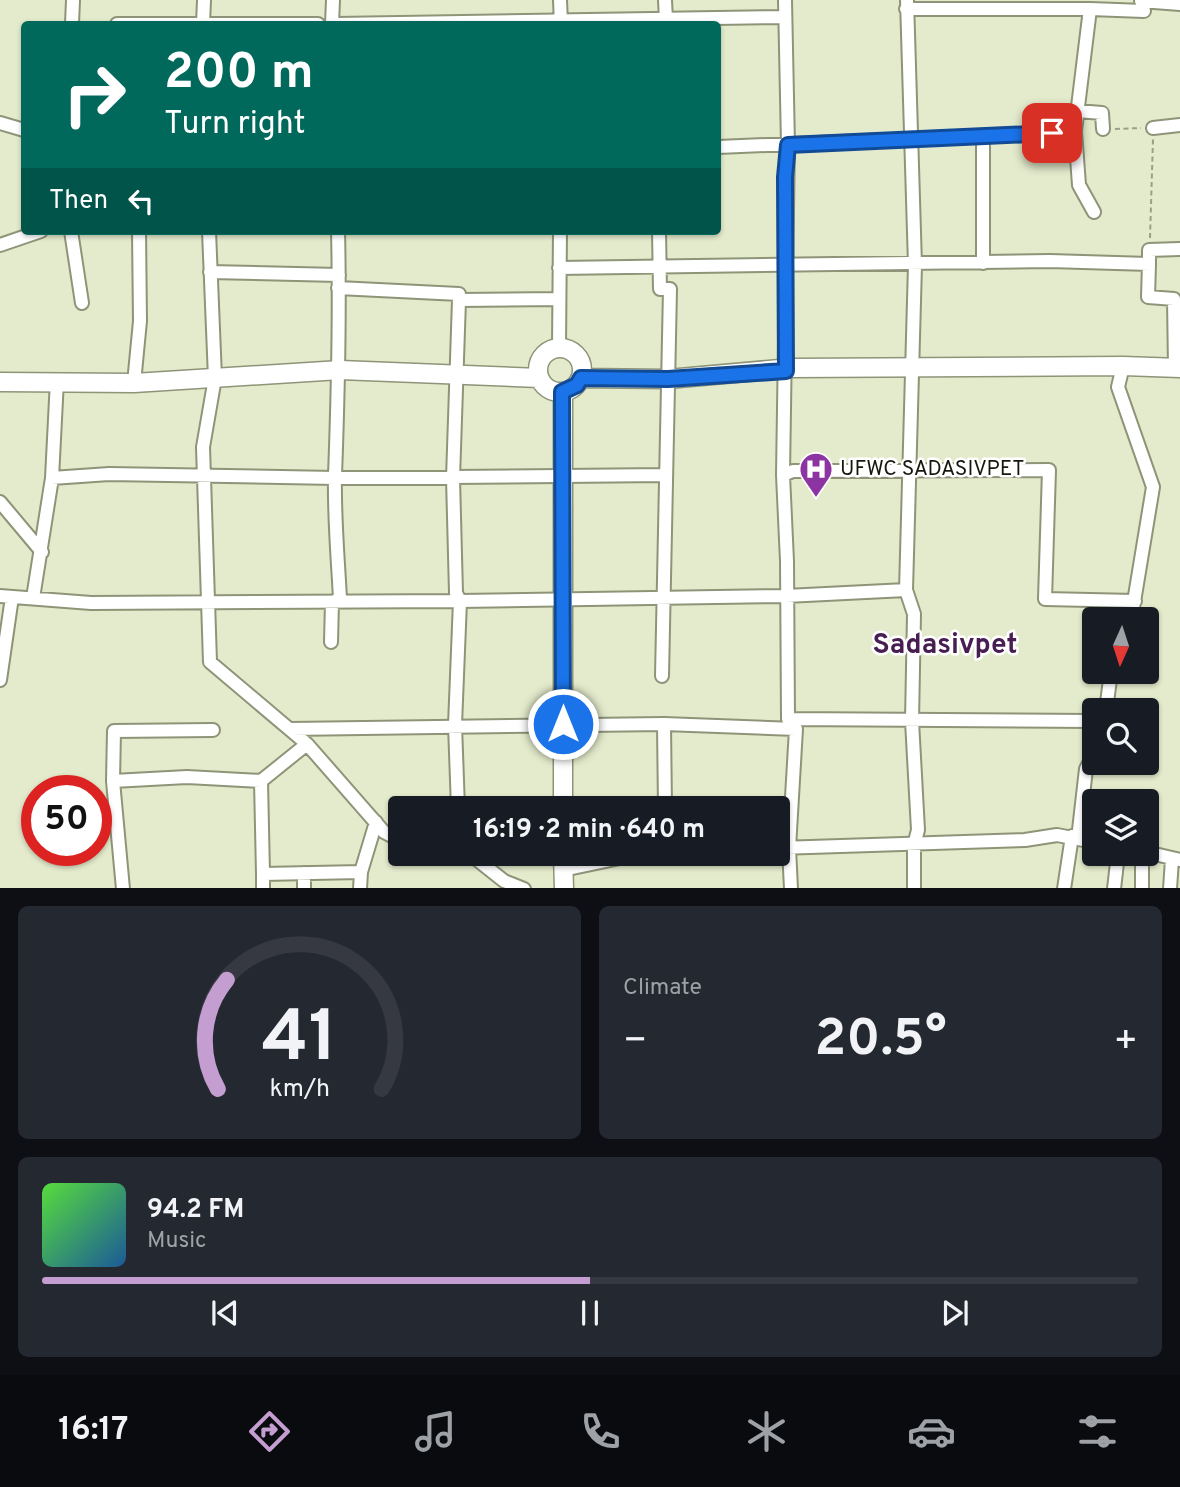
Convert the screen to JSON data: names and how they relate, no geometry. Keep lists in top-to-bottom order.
{
  "districts": ["Sadasivpet"],
  "places": {
    "hospital": ["UFWC SADASIVPET"]
  },
  "north": "bottom",
  "page": {
    "turn": ["200 m", "Turn right"],
    "then": "Then",
    "limit": "50",
    "trip": "16:19 · 2 min · 640 m",
    "tile": "Climate",
    "heat": ["−", "20.5°", "+"],
    "song": ["94.2 FM", "Music"],
    "tabs": "16:17",
    "gauge": ["41", "km/h"]
  }
}
